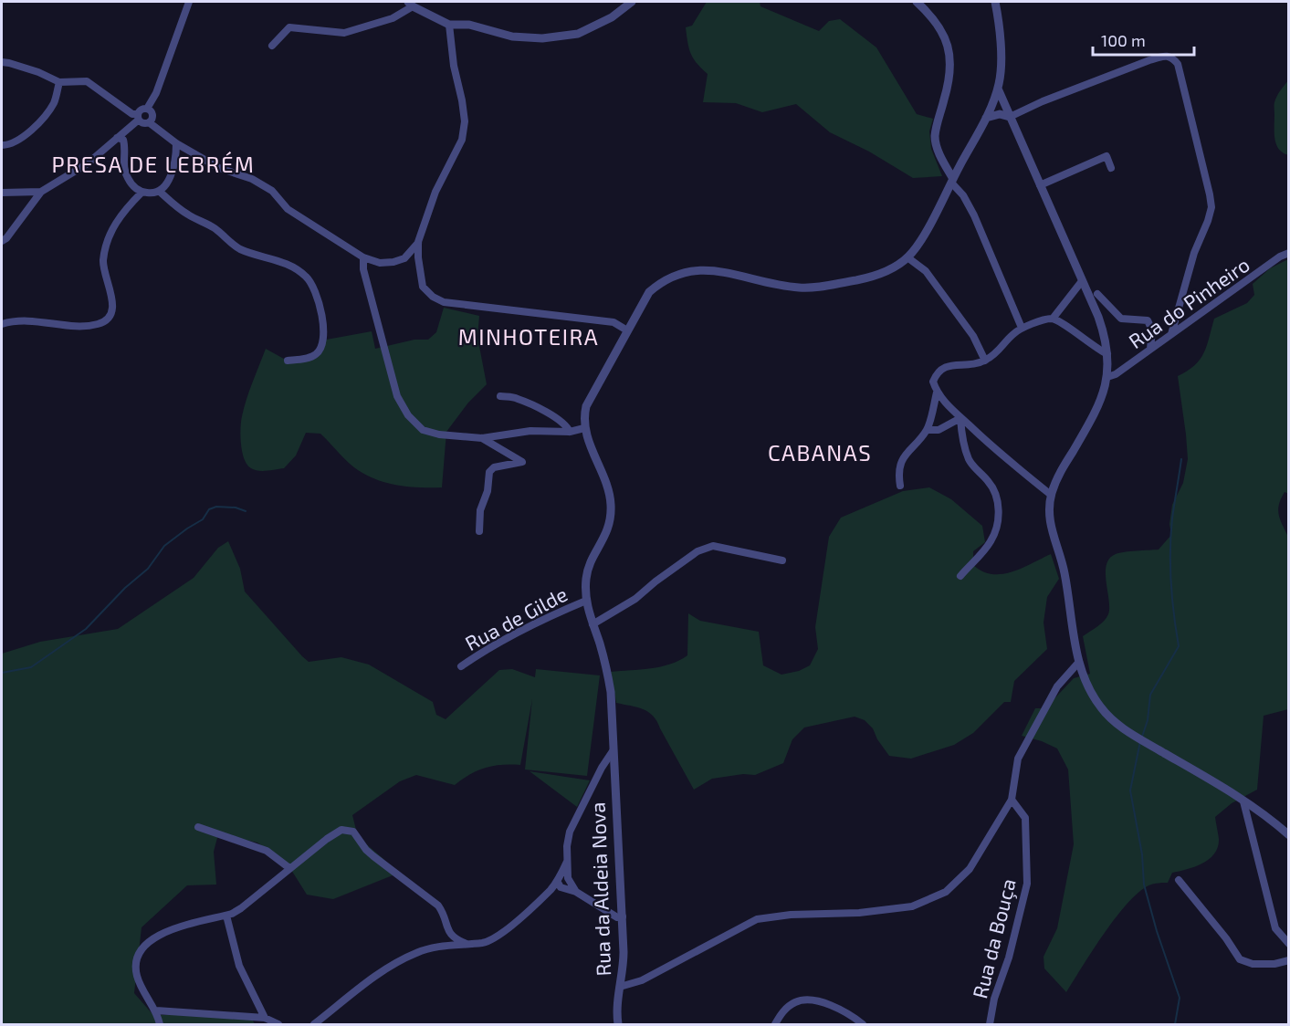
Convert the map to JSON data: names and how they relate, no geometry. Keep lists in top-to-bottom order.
{
  "streets": {
    "street": [
      "Rua do Pinheiro",
      "Rua de Gilde",
      "Rua da Aldeia Nova",
      "Rua da Bouça"
    ]
  },
  "crossings": [
    ["Rua de Gilde", "Rua da Aldeia Nova"]
  ],
  "districts": ["PRESA DE LEBRÉM", "MINHOTEIRA", "CABANAS"],
  "scale_bar": "100 m"
}
